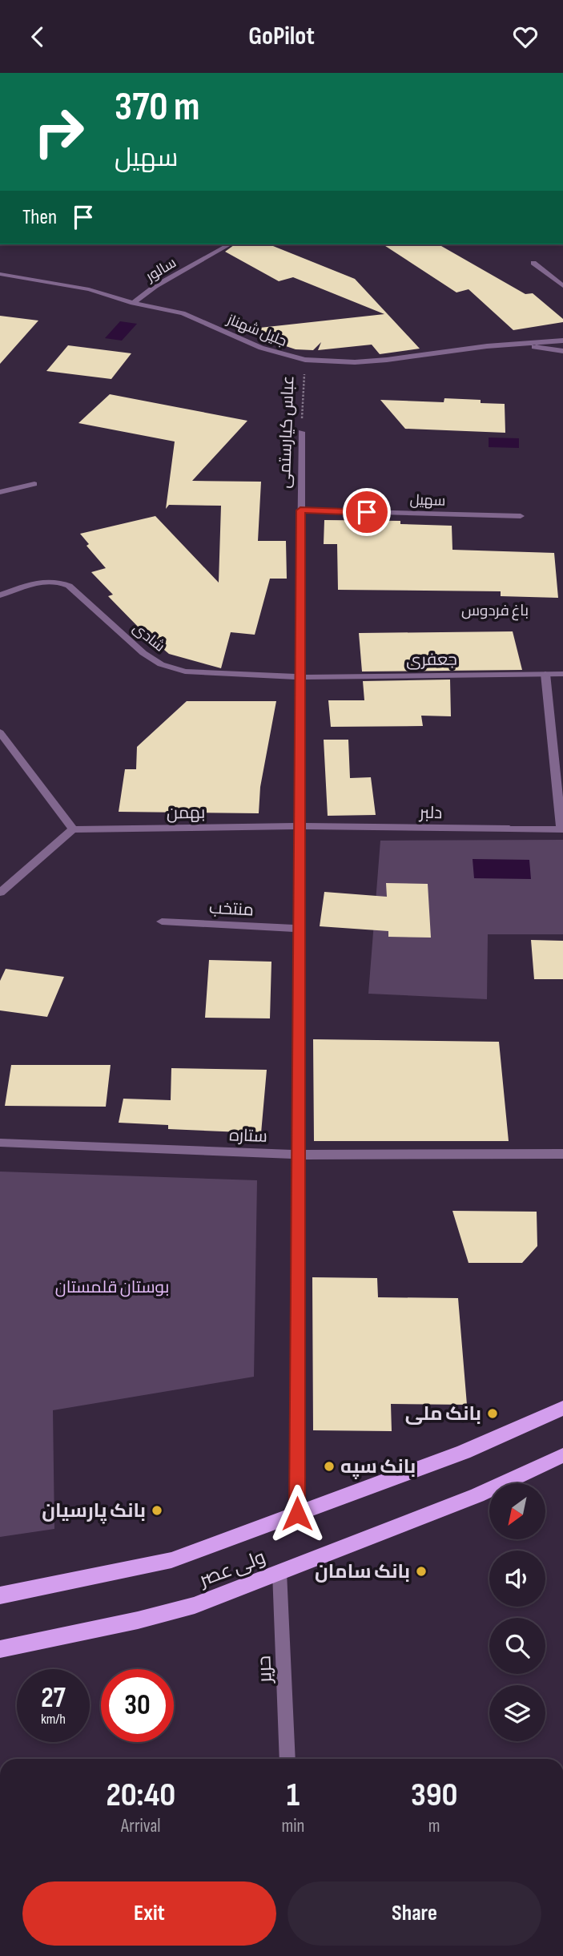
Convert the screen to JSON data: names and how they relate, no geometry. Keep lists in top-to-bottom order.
{
  "streets": {
    "main road": ["ولی عصر"],
    "street": [
      "سالور",
      "جلیل شهناز",
      "عباس کیارستمی",
      "سهیل",
      "شادی",
      "جعفری",
      "بهمن",
      "دلبر",
      "منتخب",
      "ستاره",
      "حریر"
    ]
  },
  "crossings": [
    ["سالور", "جلیل شهناز"],
    ["جلیل شهناز", "عباس کیارستمی"],
    ["عباس کیارستمی", "سهیل"],
    ["عباس کیارستمی", "شادی"],
    ["عباس کیارستمی", "جعفری"],
    ["عباس کیارستمی", "بهمن"],
    ["عباس کیارستمی", "دلبر"],
    ["عباس کیارستمی", "منتخب"],
    ["عباس کیارستمی", "ستاره"],
    ["عباس کیارستمی", "ولی عصر"],
    ["شادی", "جعفری"],
    ["بهمن", "دلبر"],
    ["ولی عصر", "حریر"]
  ],
  "districts": ["باغ فردوس"],
  "parks": ["بوستان قلمستان"],
  "places": [
    "بانک ملی",
    "بانک سپه",
    "بانک پارسیان",
    "بانک سامان"
  ],
  "north": "bottom left",
  "page": {
    "header": "GoPilot",
    "turn": ["370 m", "سهیل"],
    "then": "Then",
    "speed": "27 km/h",
    "limit": "30",
    "eta": [
      "20:40",
      "Arrival",
      "1",
      "min",
      "390",
      "m"
    ],
    "buttons": ["Exit", "Share"]
  }
}
